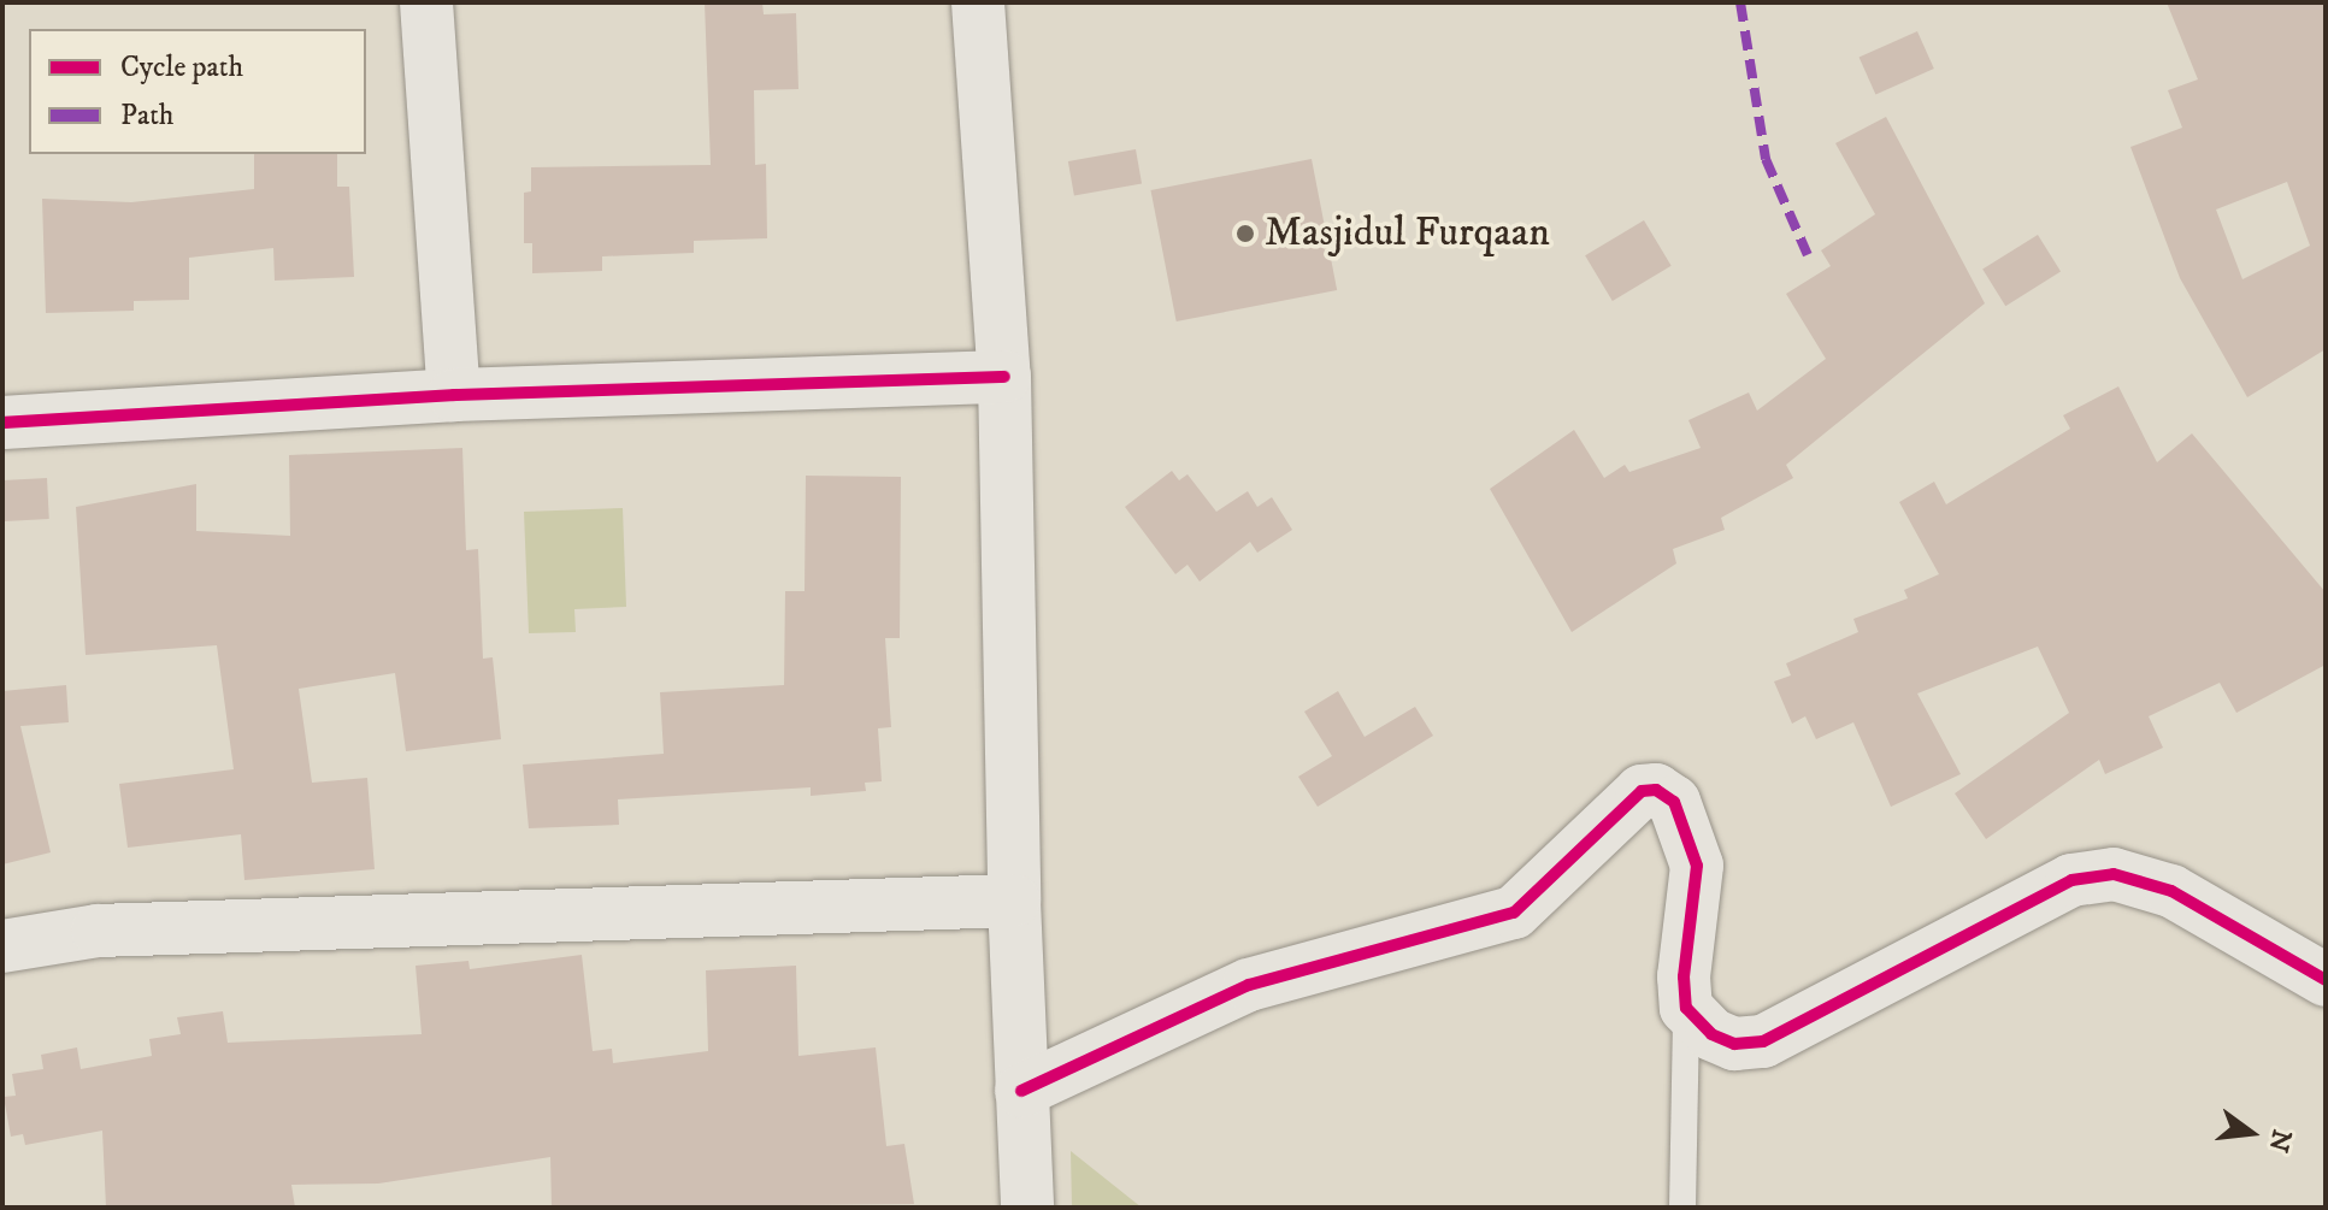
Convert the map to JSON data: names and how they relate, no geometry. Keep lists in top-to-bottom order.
{
  "places": ["Masjidul Furqaan"],
  "legend": ["Cycle path", "Path"],
  "north": "right"
}
